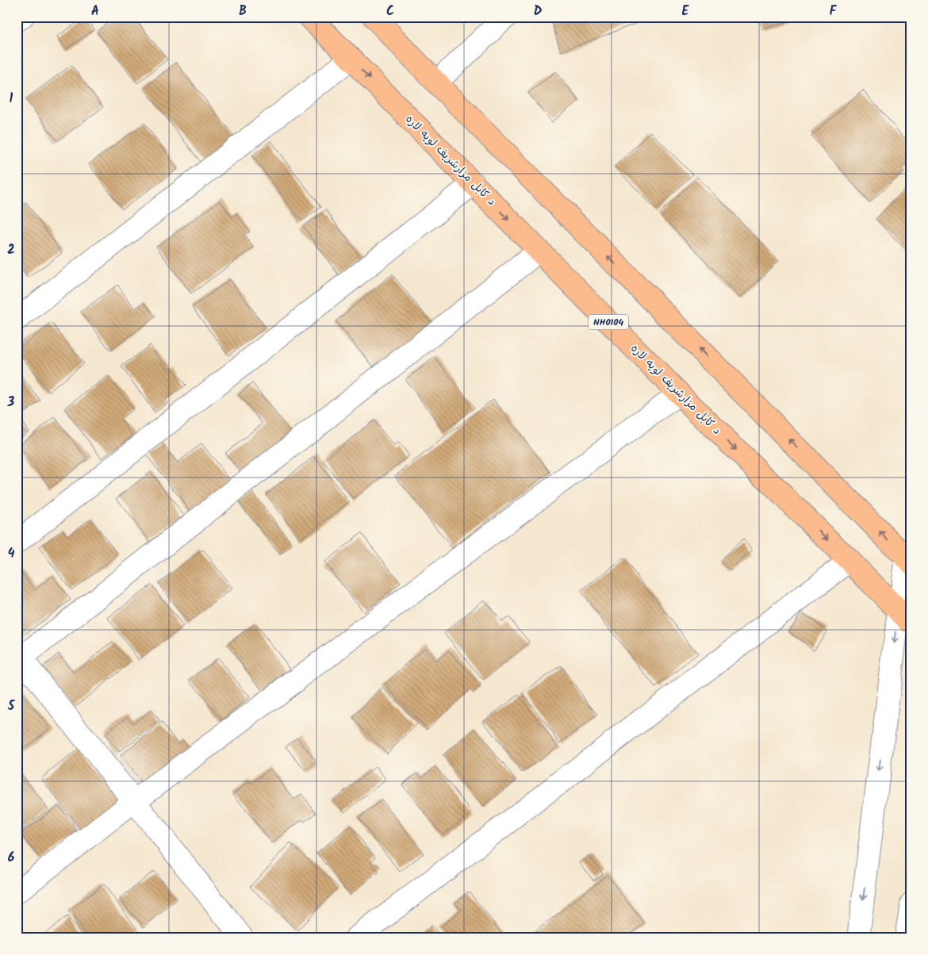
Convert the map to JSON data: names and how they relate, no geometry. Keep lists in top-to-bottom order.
{
  "streets": {
    "highway": ["د کابل مزارشریف لویه لاره", "NH0104"]
  },
  "grid": {
    "columns": [
      "A",
      "B",
      "C",
      "D",
      "E",
      "F"
    ],
    "rows": [
      "1",
      "2",
      "3",
      "4",
      "5",
      "6"
    ]
  }
}
